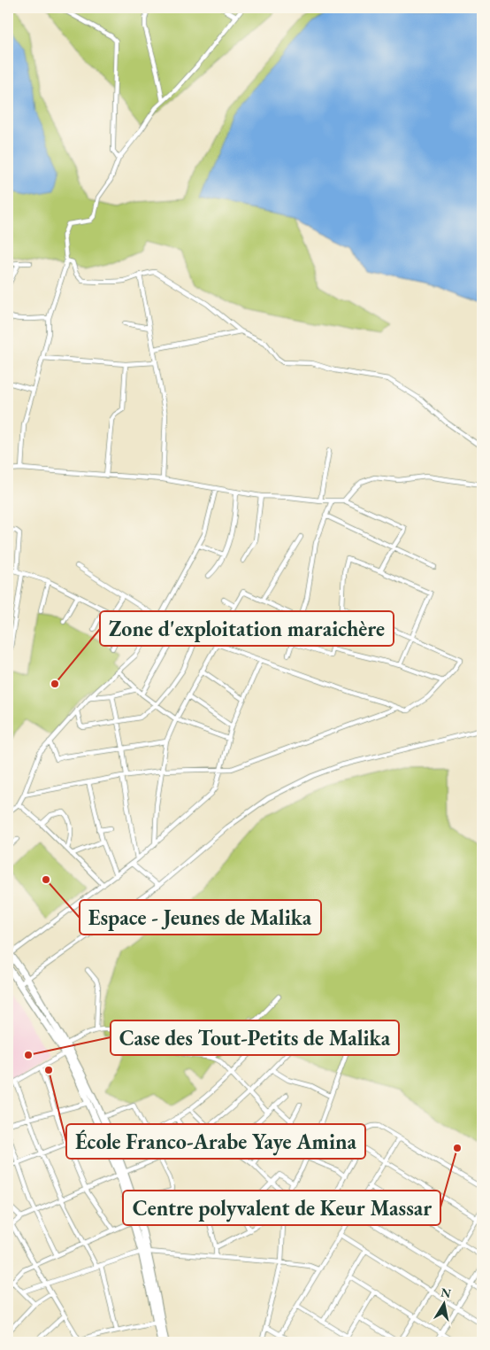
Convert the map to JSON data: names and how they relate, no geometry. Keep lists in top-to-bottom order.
{
  "places": [
    "Zone d'exploitation maraichère",
    "Espace - Jeunes de Malika",
    "Case des Tout-Petits de Malika",
    "École Franco-Arabe Yaye Amina",
    "Centre polyvalent de Keur Massar"
  ],
  "north": "top"
}
